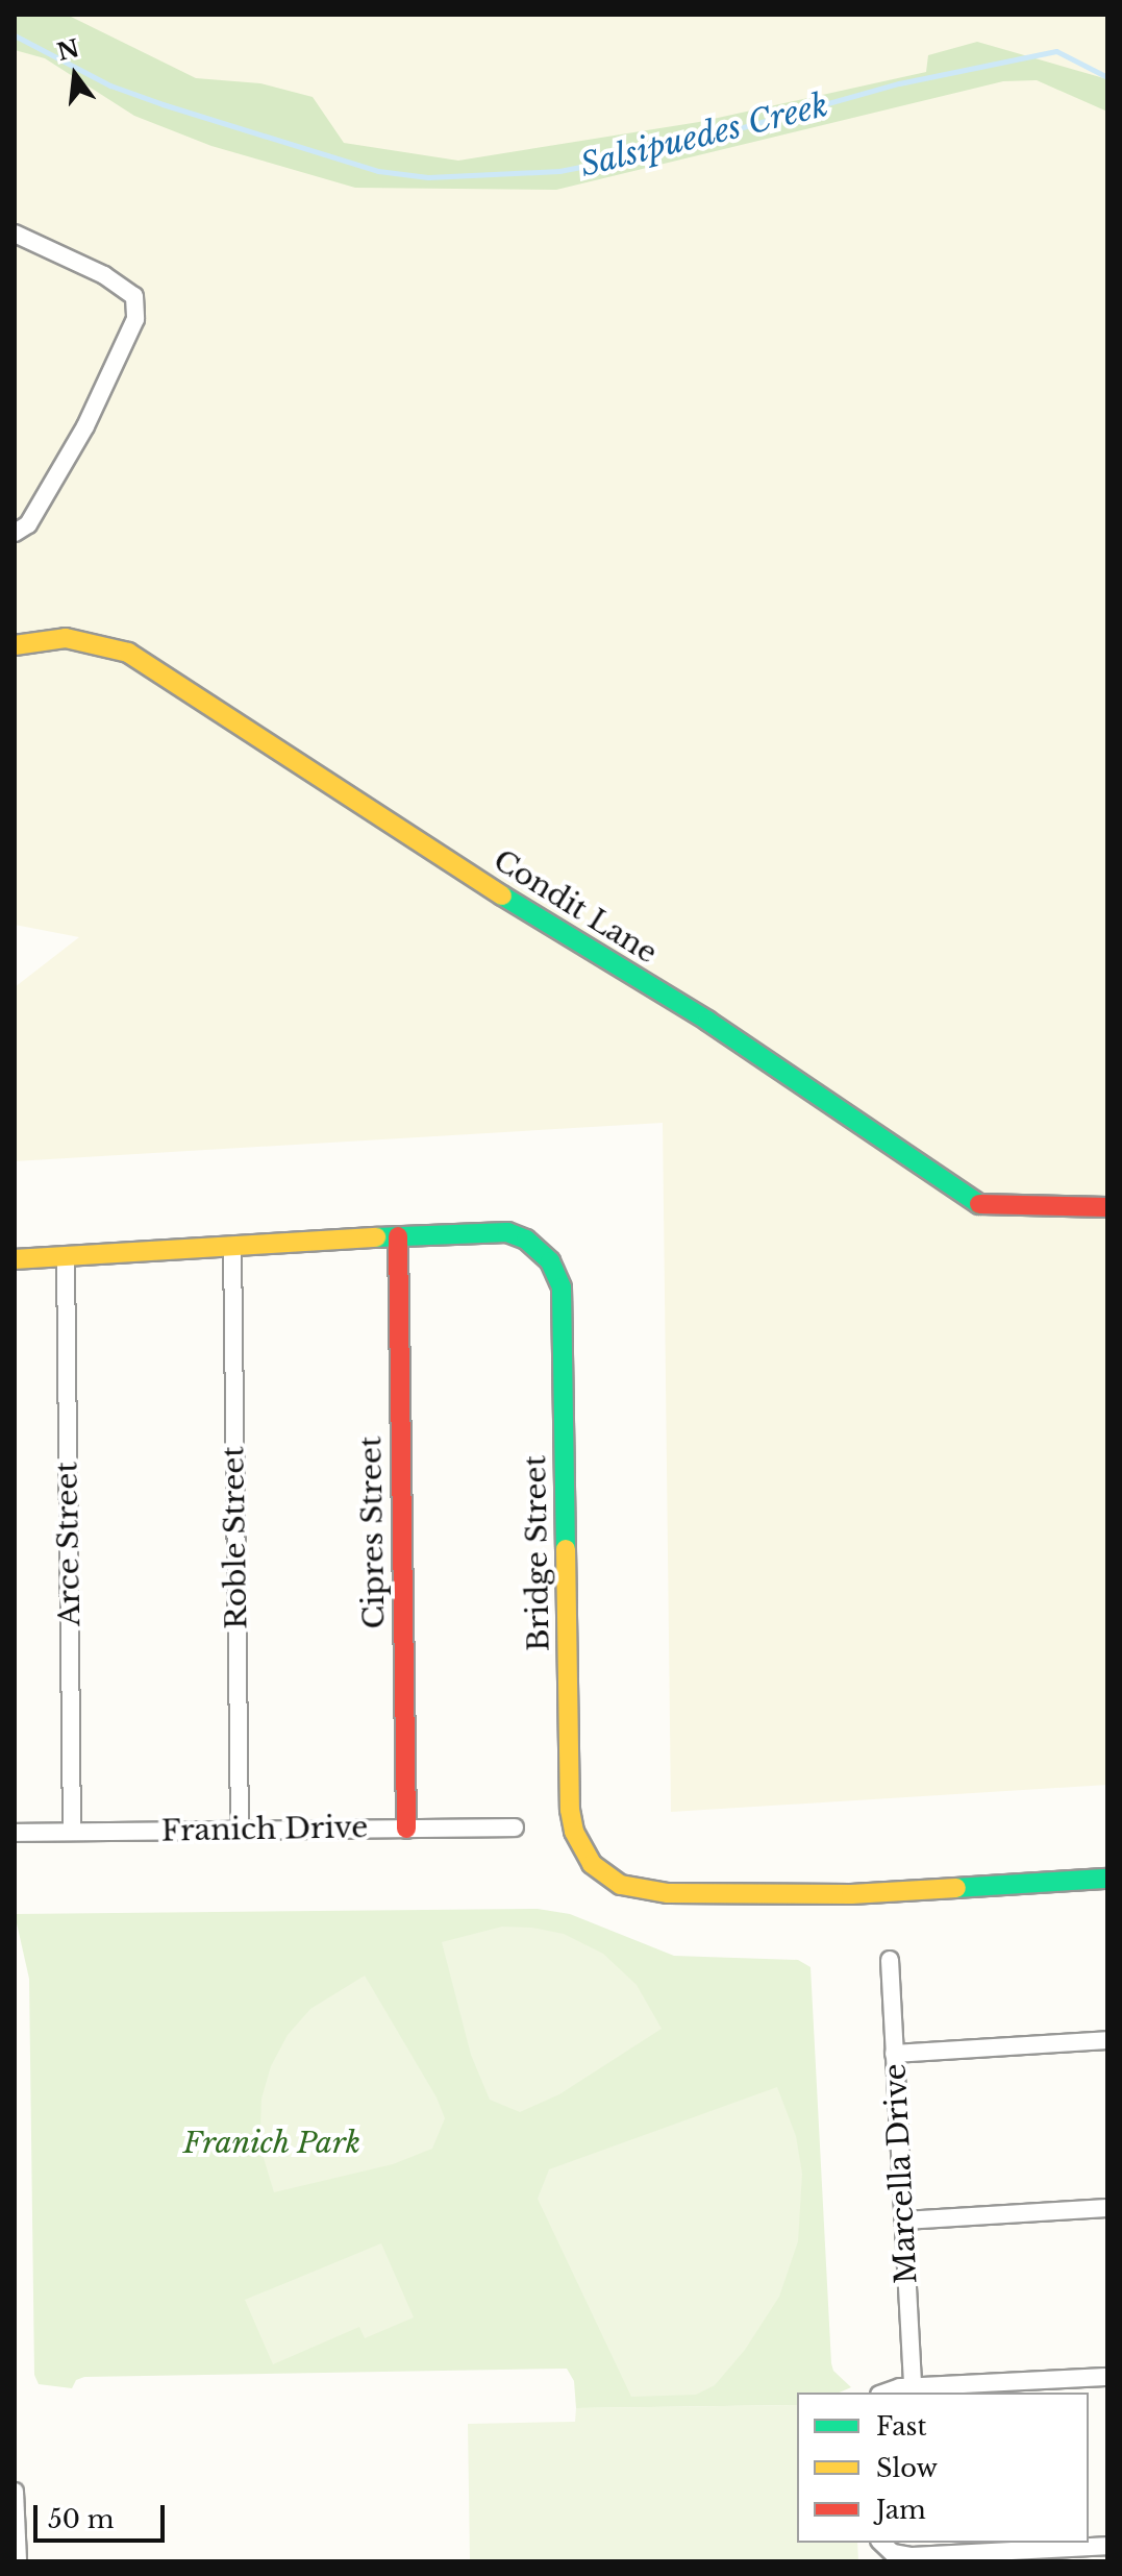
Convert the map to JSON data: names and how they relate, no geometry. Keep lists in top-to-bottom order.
{
  "streets": {
    "street": [
      "Condit Lane",
      "Cipres Street",
      "Roble Street",
      "Arce Street",
      "Bridge Street",
      "Franich Drive",
      "Marcella Drive"
    ]
  },
  "crossings": [
    ["Cipres Street", "Bridge Street"],
    ["Cipres Street", "Franich Drive"],
    ["Roble Street", "Bridge Street"],
    ["Roble Street", "Franich Drive"],
    ["Arce Street", "Bridge Street"],
    ["Arce Street", "Franich Drive"]
  ],
  "water": ["Salsipuedes Creek"],
  "parks": ["Franich Park"],
  "legend": ["Fast", "Slow", "Jam"],
  "scale_bar": "50 m",
  "north": "top"
}
